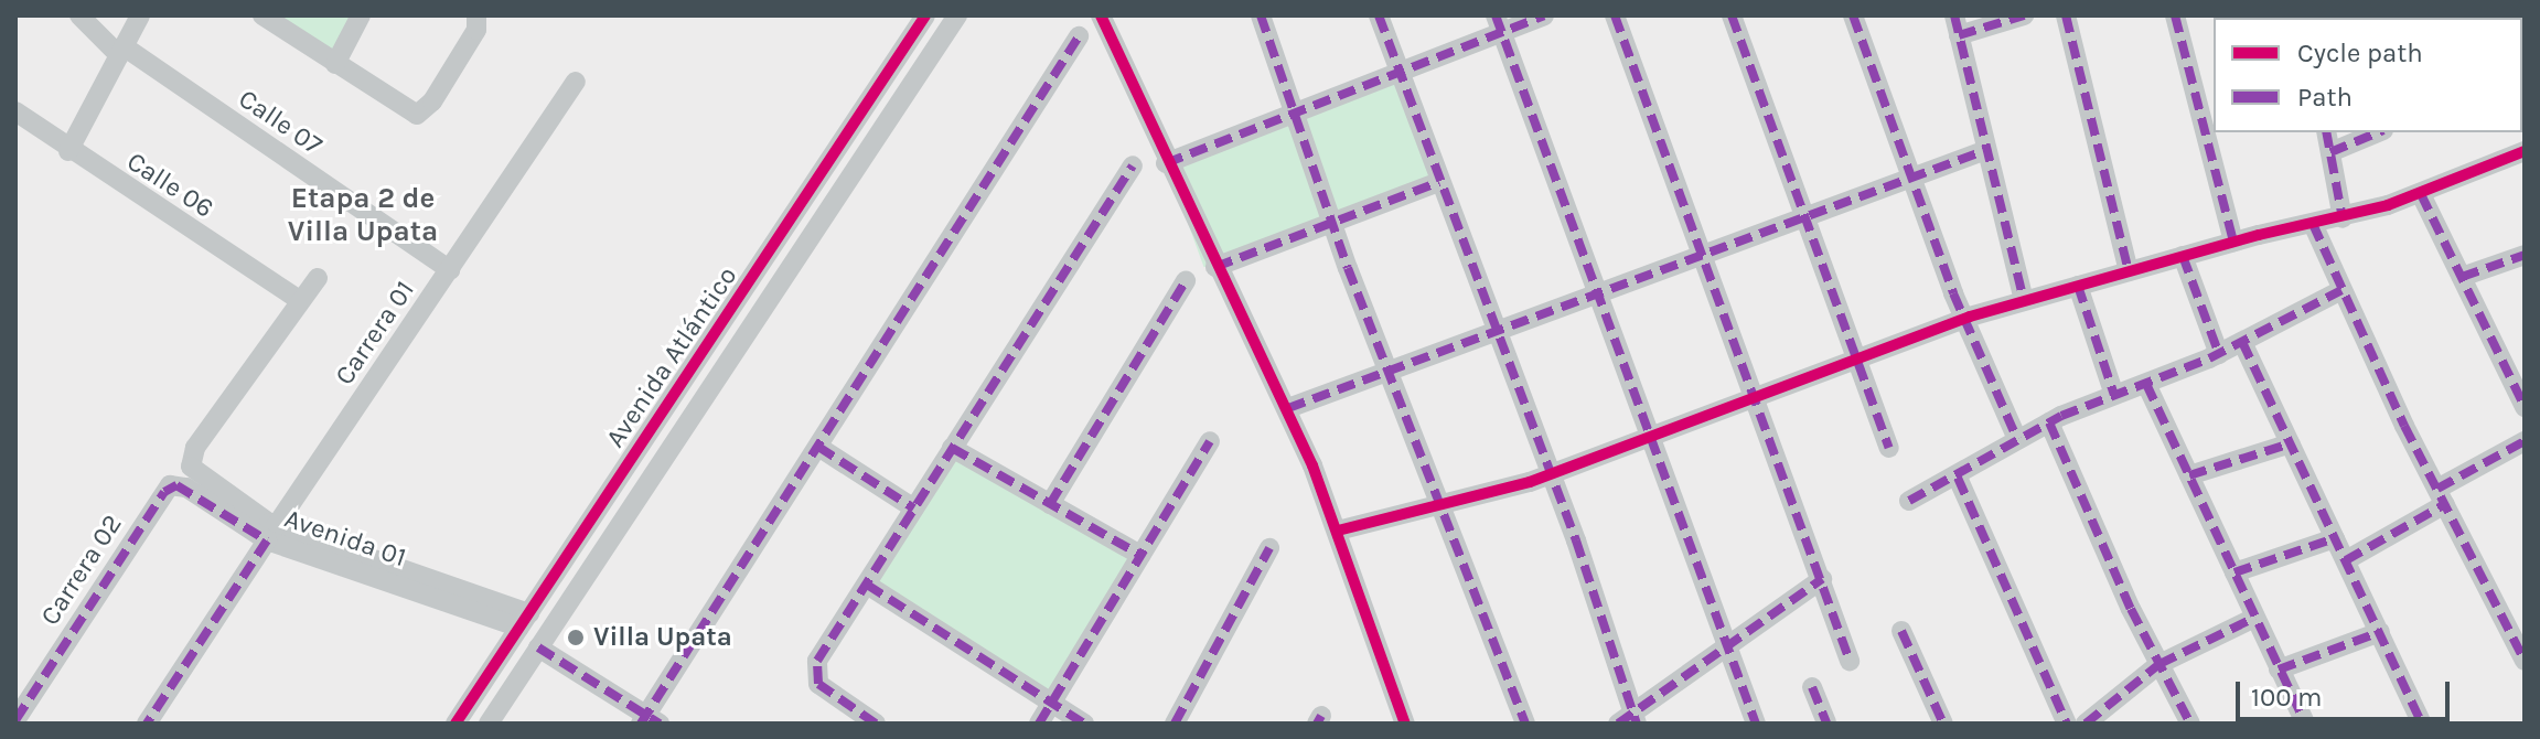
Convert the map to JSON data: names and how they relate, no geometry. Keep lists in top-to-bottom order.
{
  "streets": {
    "street": [
      "Calle 07",
      "Calle 06",
      "Carrera 01",
      "Avenida Atlántico",
      "Avenida 01",
      "Carrera 02"
    ]
  },
  "crossings": [
    ["Calle 07", "Carrera 01"],
    ["Calle 06", "Avenida 01"],
    ["Carrera 01", "Avenida 01"],
    ["Avenida Atlántico", "Avenida 01"],
    ["Avenida 01", "Carrera 02"]
  ],
  "districts": ["Etapa 2 de Villa Upata"],
  "places": ["Villa Upata"],
  "legend": ["Cycle path", "Path"],
  "scale_bar": "100 m"
}
